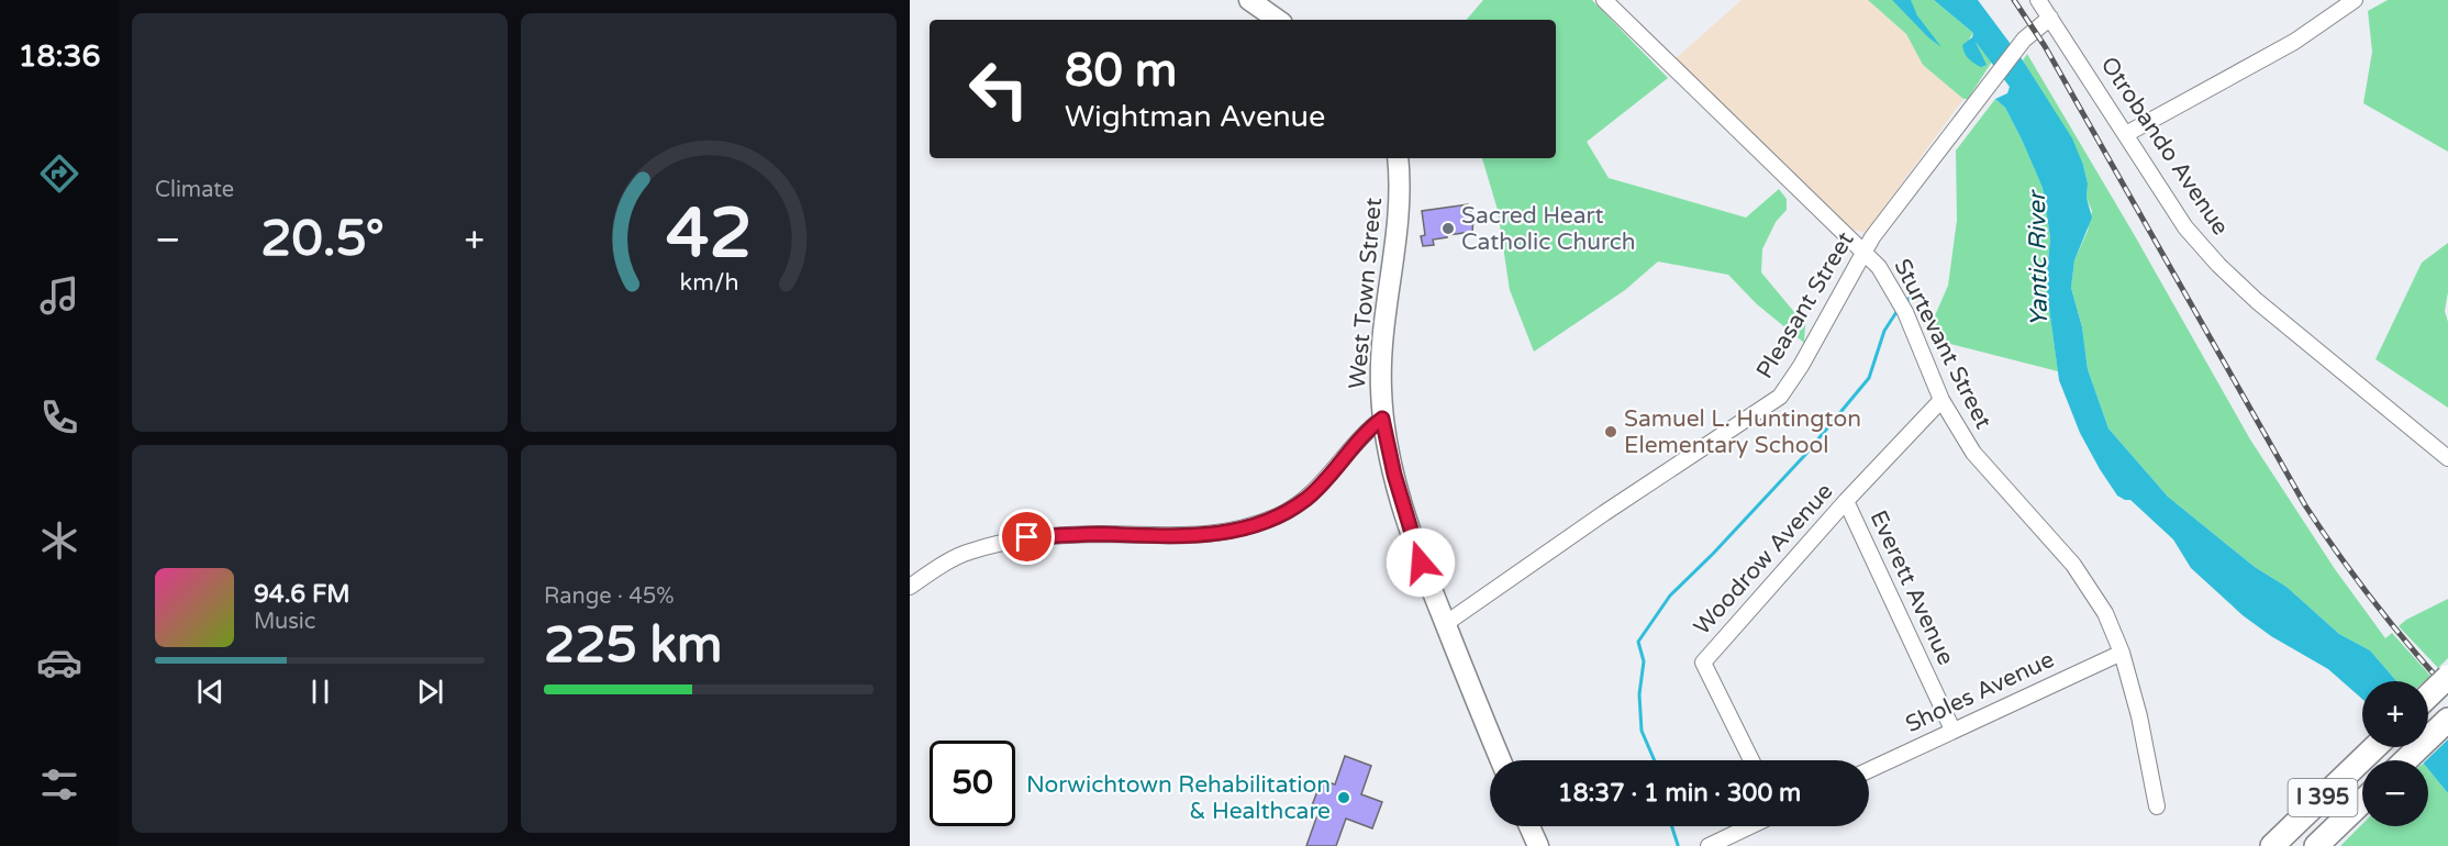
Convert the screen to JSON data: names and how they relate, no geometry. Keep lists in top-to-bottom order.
{
  "streets": {
    "highway": ["I 395"],
    "main road": ["West Town Street"],
    "street": [
      "Otrobando Avenue",
      "Pleasant Street",
      "Sturtevant Street",
      "Woodrow Avenue",
      "Everett Avenue",
      "Sholes Avenue"
    ]
  },
  "crossings": [
    ["Otrobando Avenue", "Pleasant Street"],
    ["West Town Street", "Pleasant Street"],
    ["Pleasant Street", "Sturtevant Street"],
    ["Sturtevant Street", "Woodrow Avenue"],
    ["Sturtevant Street", "Sholes Avenue"],
    ["Woodrow Avenue", "Everett Avenue"],
    ["Everett Avenue", "Sholes Avenue"]
  ],
  "water": ["Yantic River"],
  "places": ["Sacred Heart Catholic Church", "Samuel L. Huntington Elementary School", "Norwichtown Rehabilitation & Healthcare"],
  "page": {
    "tabs": "18:36",
    "tile": [
      "Climate",
      ["Range · 45%", "225 km"]
    ],
    "turn": ["80 m", "Wightman Avenue"],
    "heat": ["−", "20.5°", "+"],
    "song": ["94.6 FM", "Music"],
    "map_buttons": ["+", "−"],
    "limit": "50",
    "trip": "18:37 · 1 min · 300 m",
    "gauge": ["42", "km/h"]
  }
}
